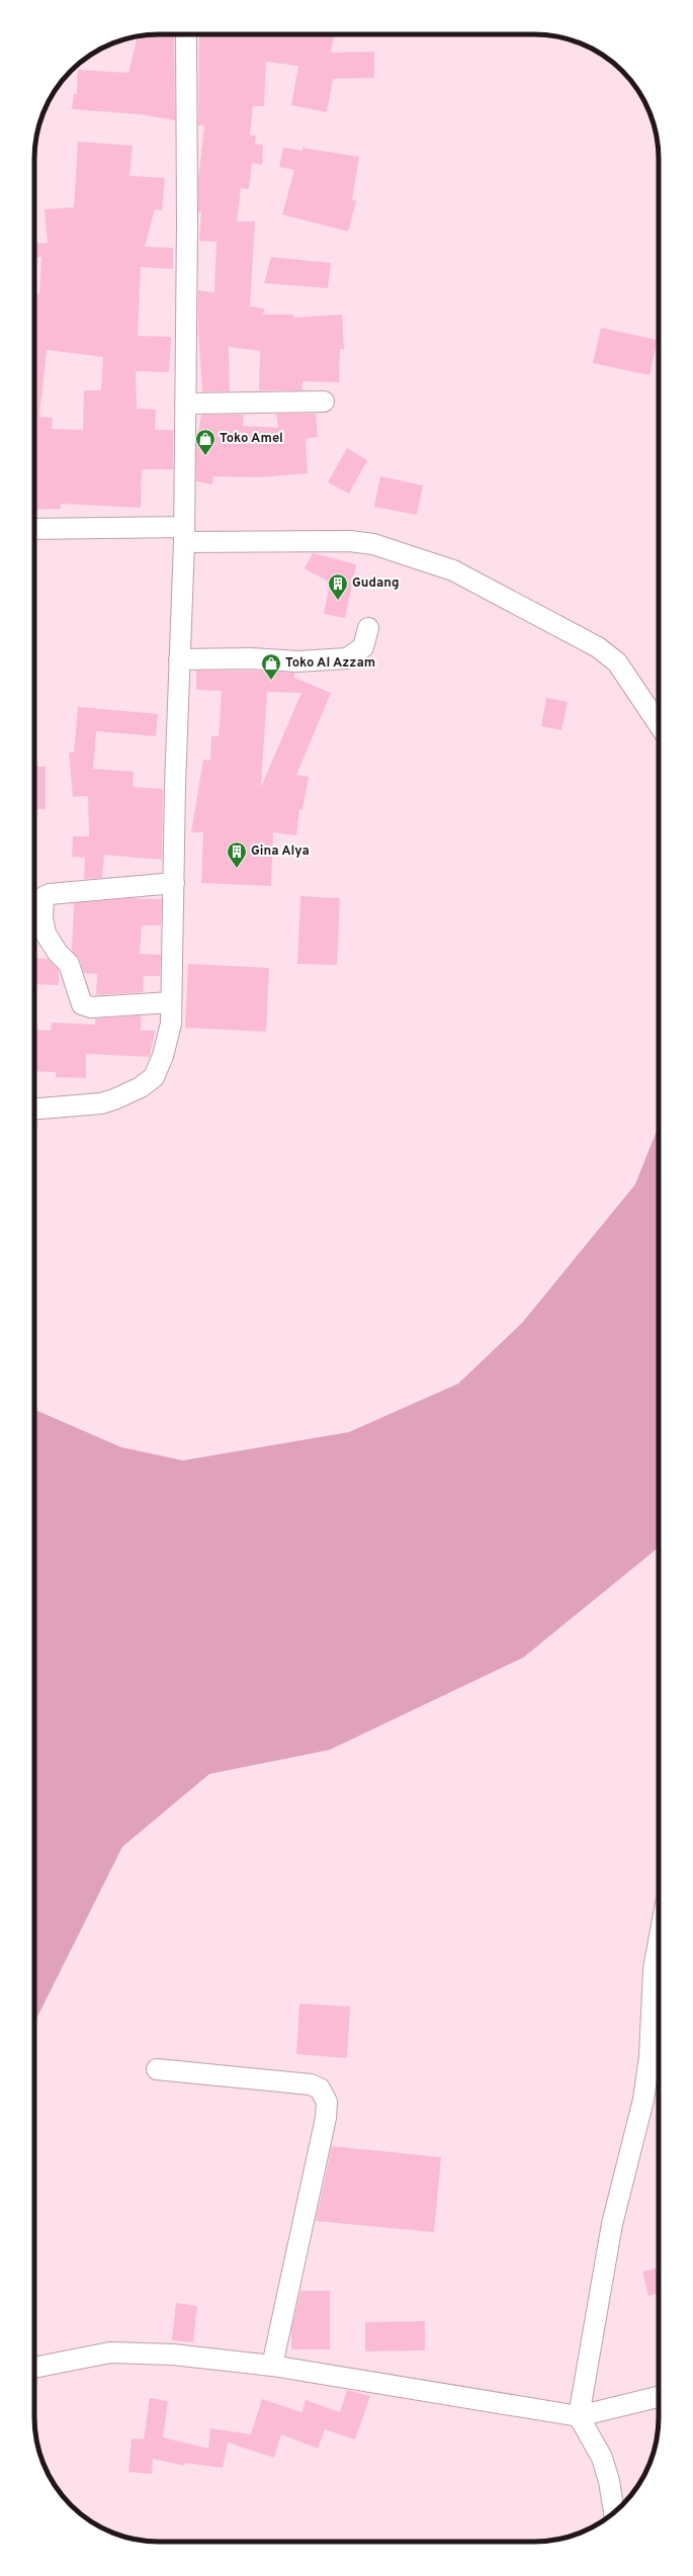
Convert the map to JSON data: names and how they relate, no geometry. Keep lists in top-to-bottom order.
{
  "places": {
    "shop": ["Toko Amel", "Toko Al Azzam"],
    "building": ["Gudang", "Gina Alya"]
  }
}
